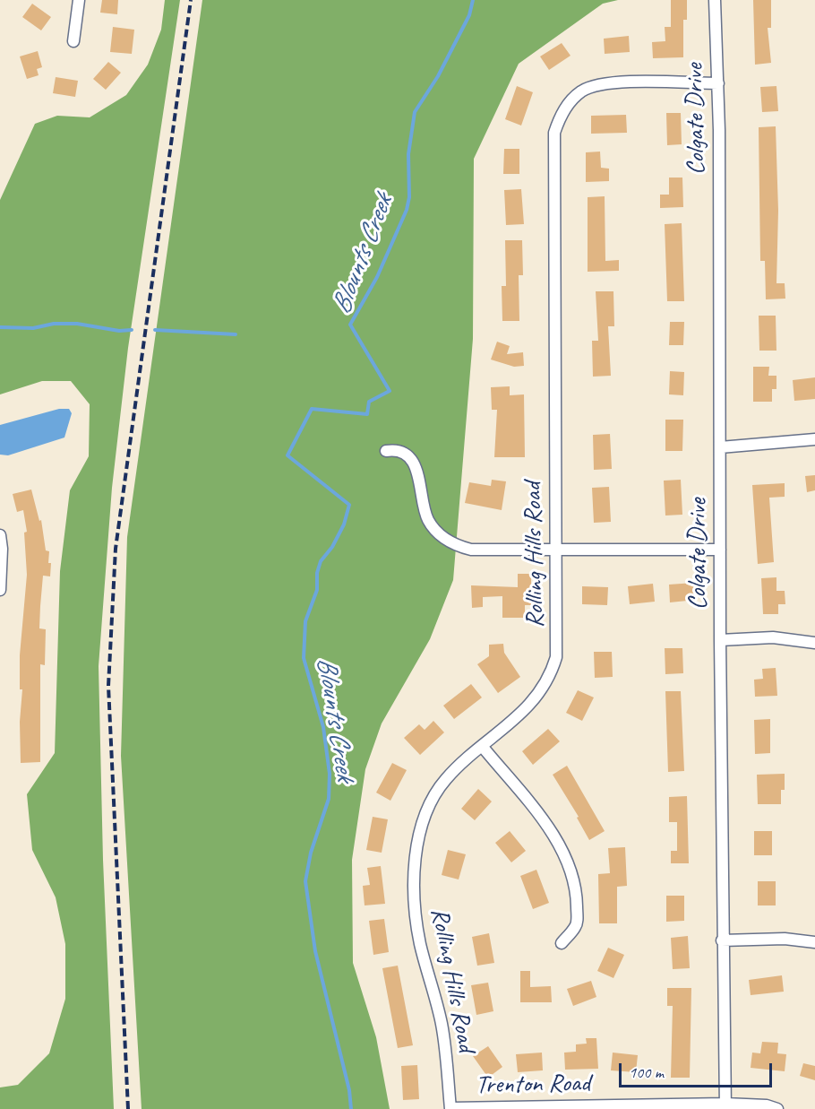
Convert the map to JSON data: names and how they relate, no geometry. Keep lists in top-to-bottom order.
{
  "streets": {
    "street": ["Colgate Drive", "Rolling Hills Road", "Trenton Road"]
  },
  "crossings": [
    ["Colgate Drive", "Rolling Hills Road"],
    ["Colgate Drive", "Trenton Road"],
    ["Rolling Hills Road", "Trenton Road"]
  ],
  "water": ["Blounts Creek"],
  "scale_bar": "100 m"
}
